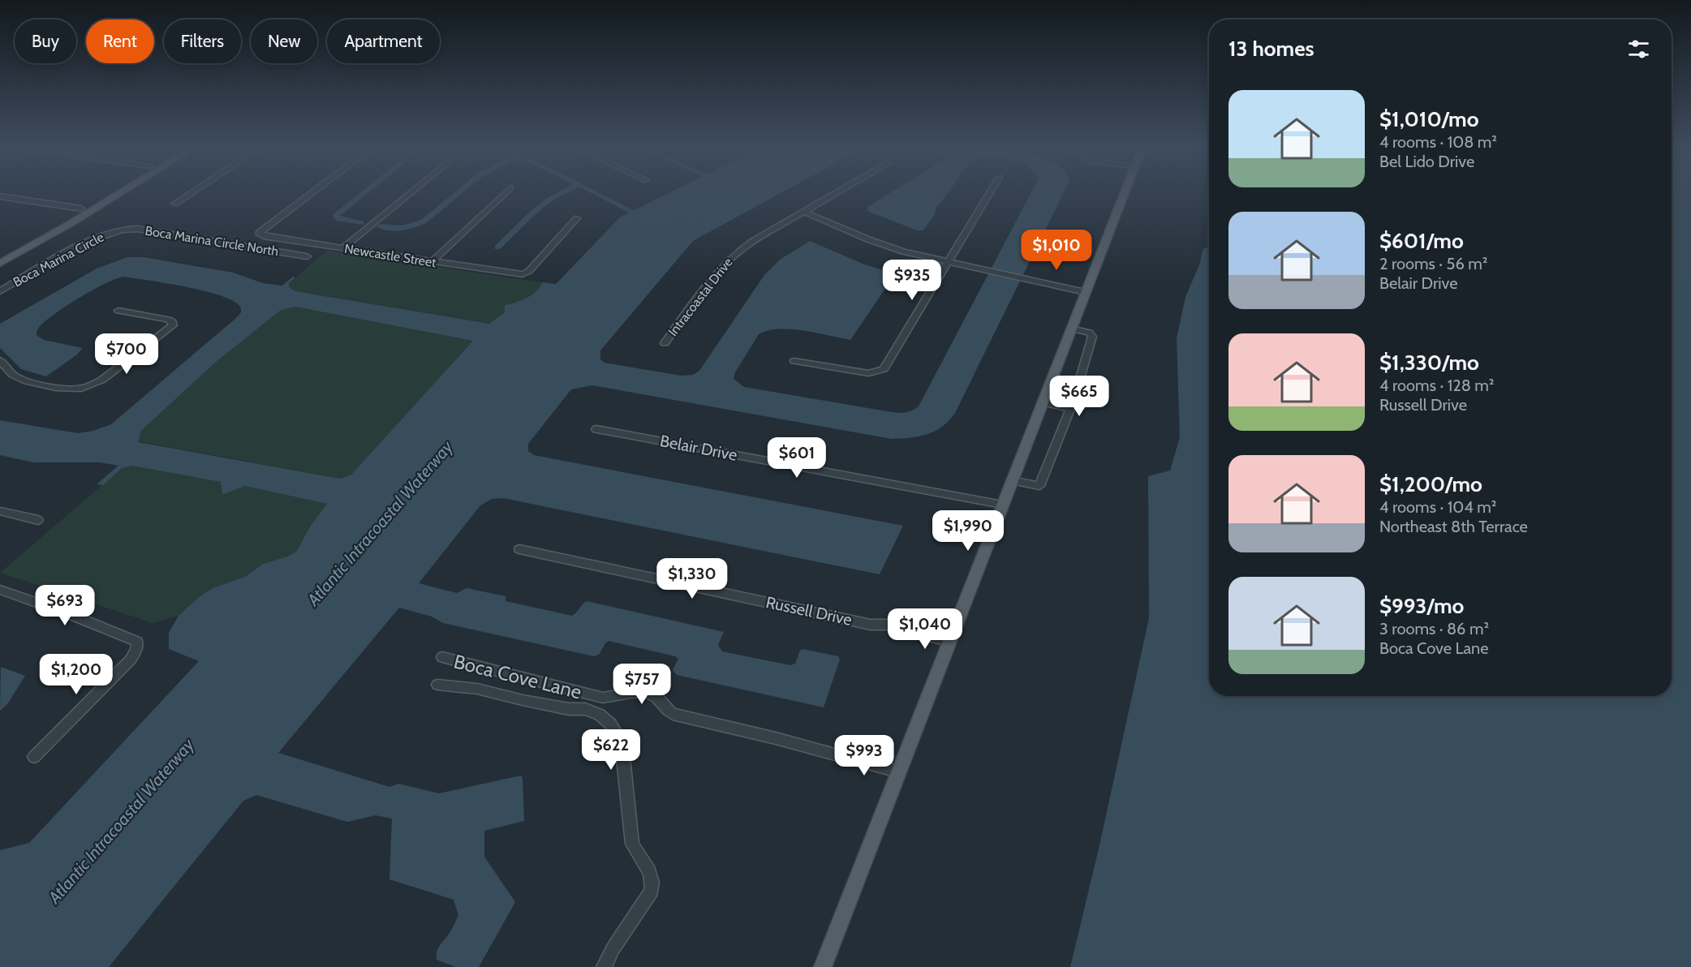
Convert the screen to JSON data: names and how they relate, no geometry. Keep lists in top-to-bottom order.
{
  "streets": {
    "street": [
      "Boca Marina Circle North",
      "Newcastle Street",
      "Boca Marina Circle",
      "Intracoastal Drive",
      "Belair Drive",
      "Russell Drive",
      "Boca Cove Lane"
    ]
  },
  "crossings": [
    ["Boca Marina Circle North", "Boca Marina Circle"]
  ],
  "water": ["Atlantic Intracoastal Waterway"],
  "page": {
    "chip": [
      "Buy",
      "Rent",
      "Filters",
      "New",
      "Apartment"
    ],
    "heading": "13 homes",
    "list": [
      {
        "name": "$1,010/mo",
        "note": "4 rooms · 108 m² · Bel Lido Drive"
      },
      {
        "name": "$601/mo",
        "note": "2 rooms · 56 m² · Belair Drive"
      },
      {
        "name": "$1,330/mo",
        "note": "4 rooms · 128 m² · Russell Drive"
      },
      {
        "name": "$1,200/mo",
        "note": "4 rooms · 104 m² · Northeast 8th Terrace"
      },
      {
        "name": "$993/mo",
        "note": "3 rooms · 86 m² · Boca Cove Lane"
      }
    ],
    "price": [
      "$1,010",
      "$935",
      "$700",
      "$665",
      "$601",
      "$1,990",
      "$1,330",
      "$693",
      "$1,040",
      "$1,200",
      "$757",
      "$622",
      "$993"
    ]
  }
}
